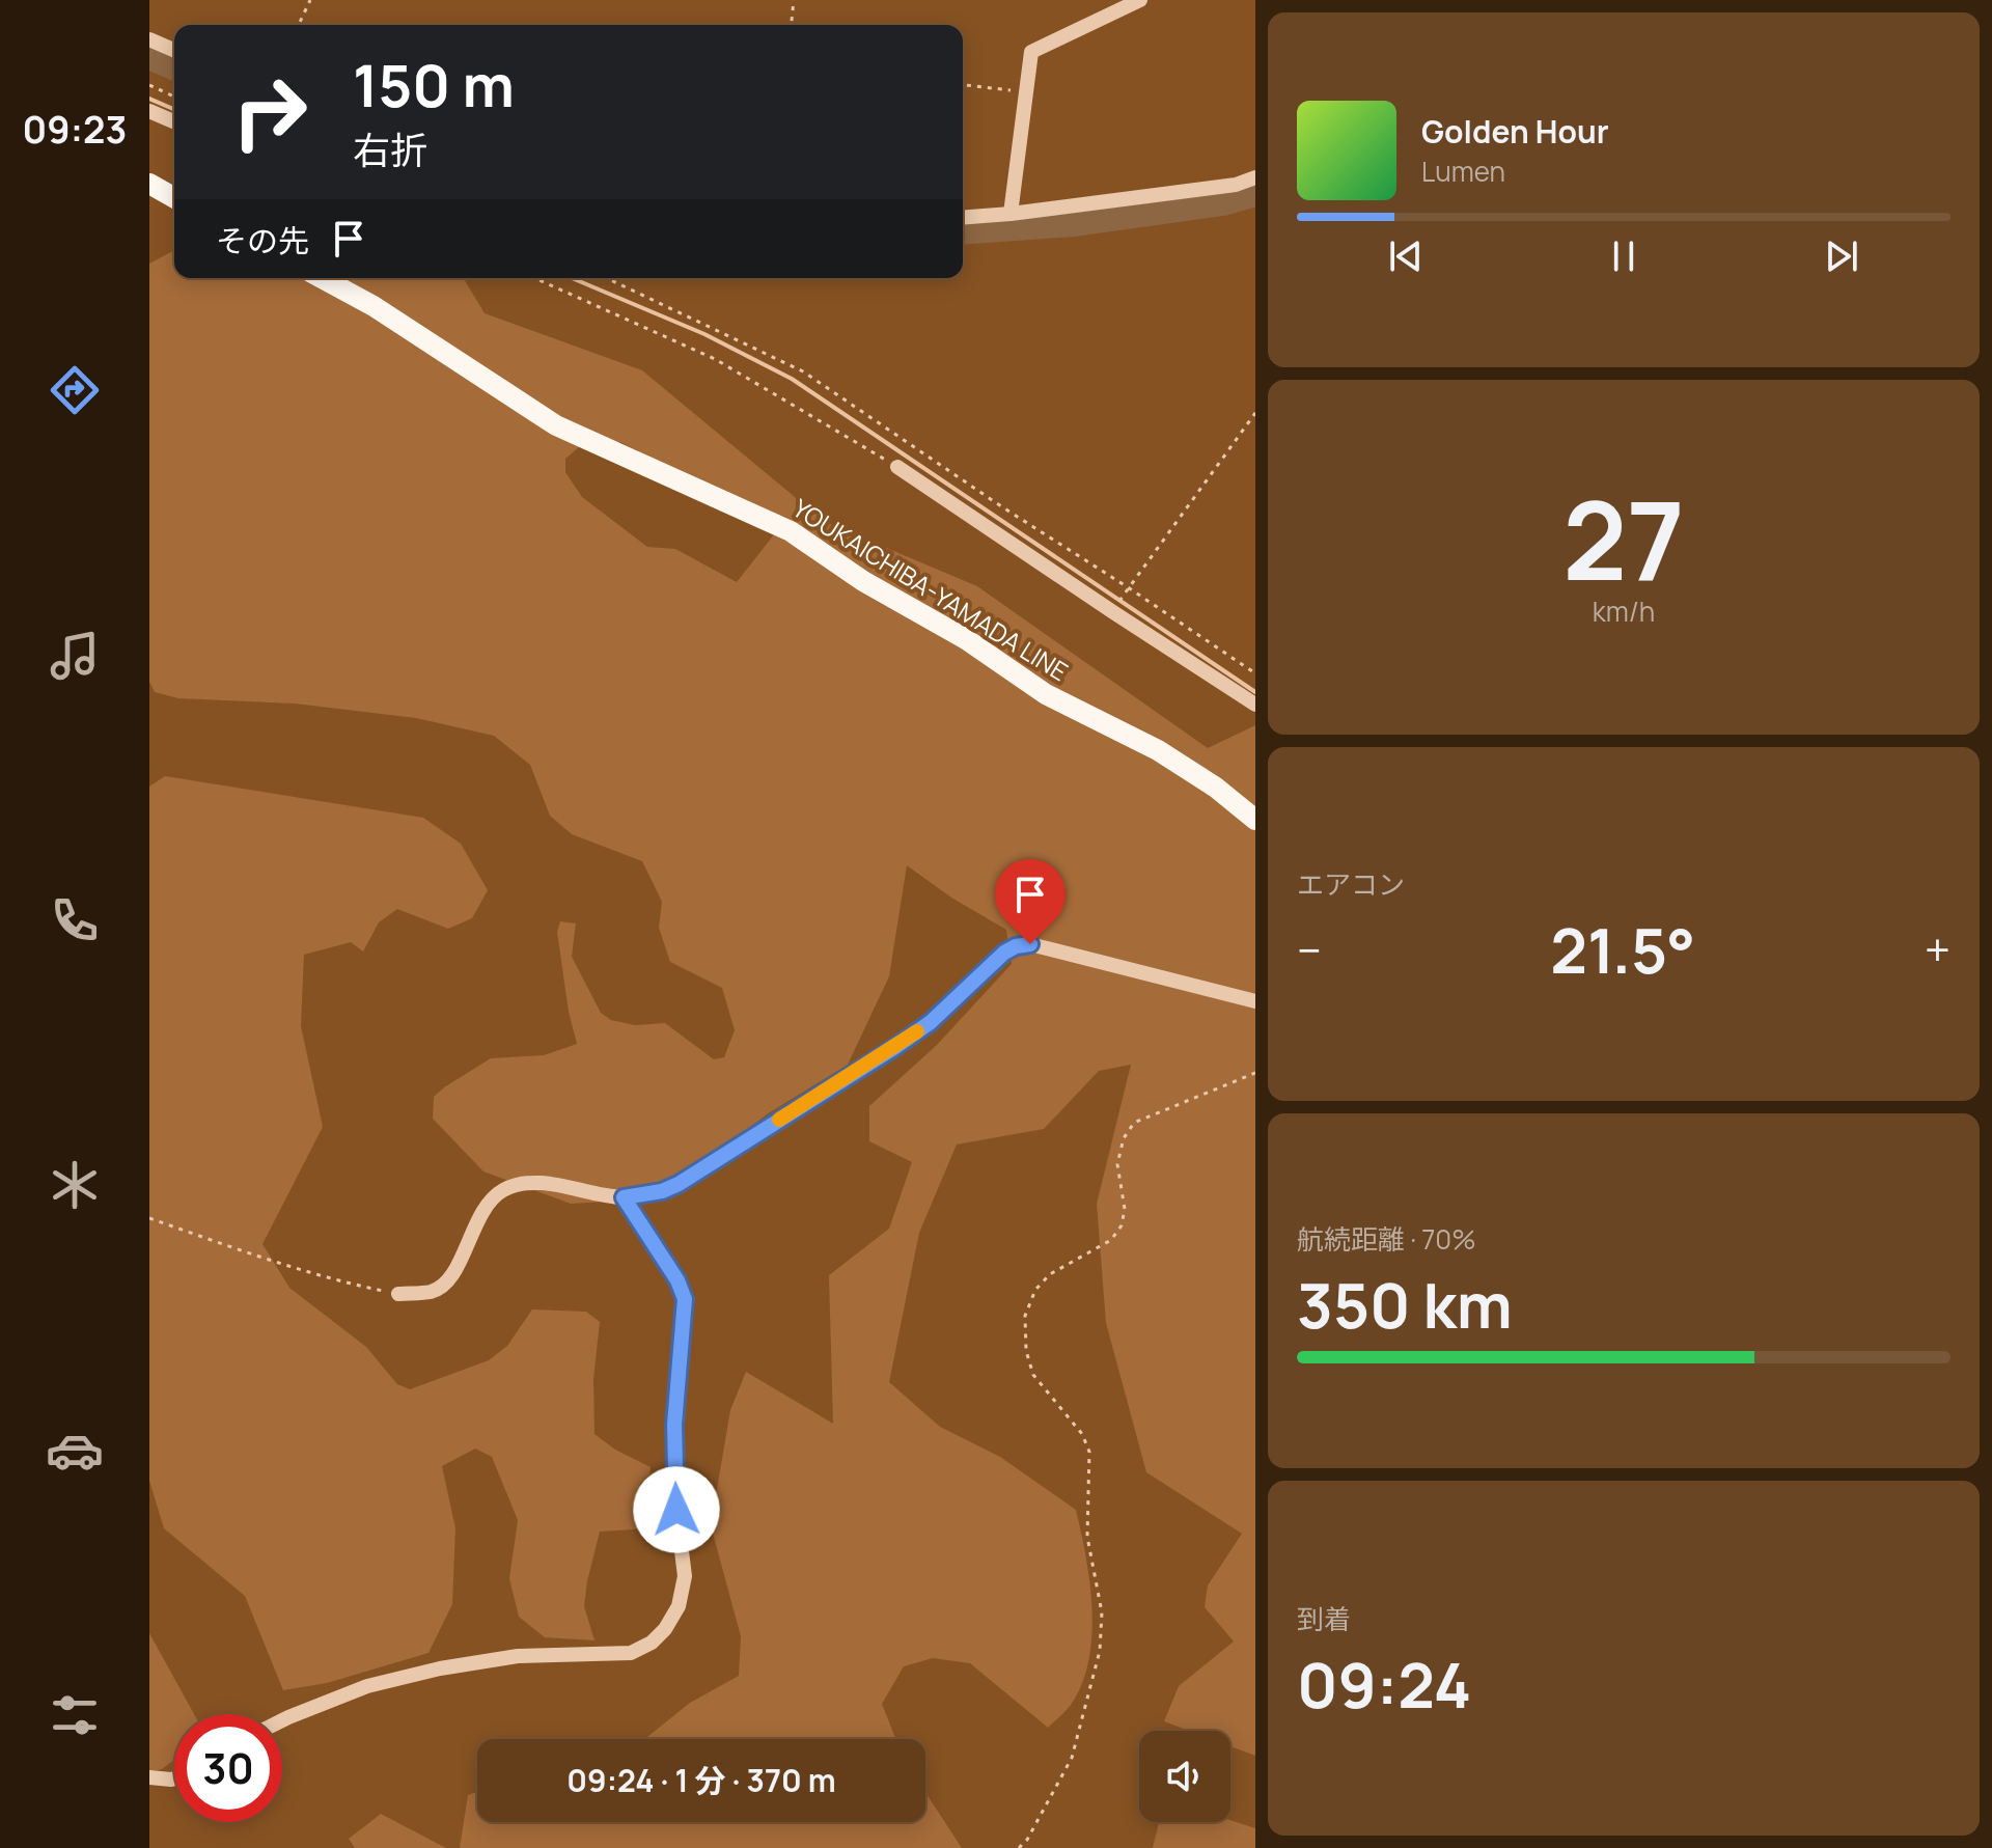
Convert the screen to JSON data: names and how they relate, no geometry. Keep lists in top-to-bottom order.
{
  "streets": {
    "main road": ["YOUKAICHIBA-YAMADA LINE"]
  },
  "page": {
    "tabs": "09:23",
    "turn": ["150 m", "右折"],
    "song": ["Golden Hour", "Lumen"],
    "then": "その先",
    "tile": [
      ["27", "km/h"],
      "エアコン",
      ["航続距離 · 70%", "350 km"],
      ["到着", "09:24"]
    ],
    "heat": ["−", "21.5°", "+"],
    "limit": "30",
    "trip": "09:24 · 1 分 · 370 m"
  }
}
